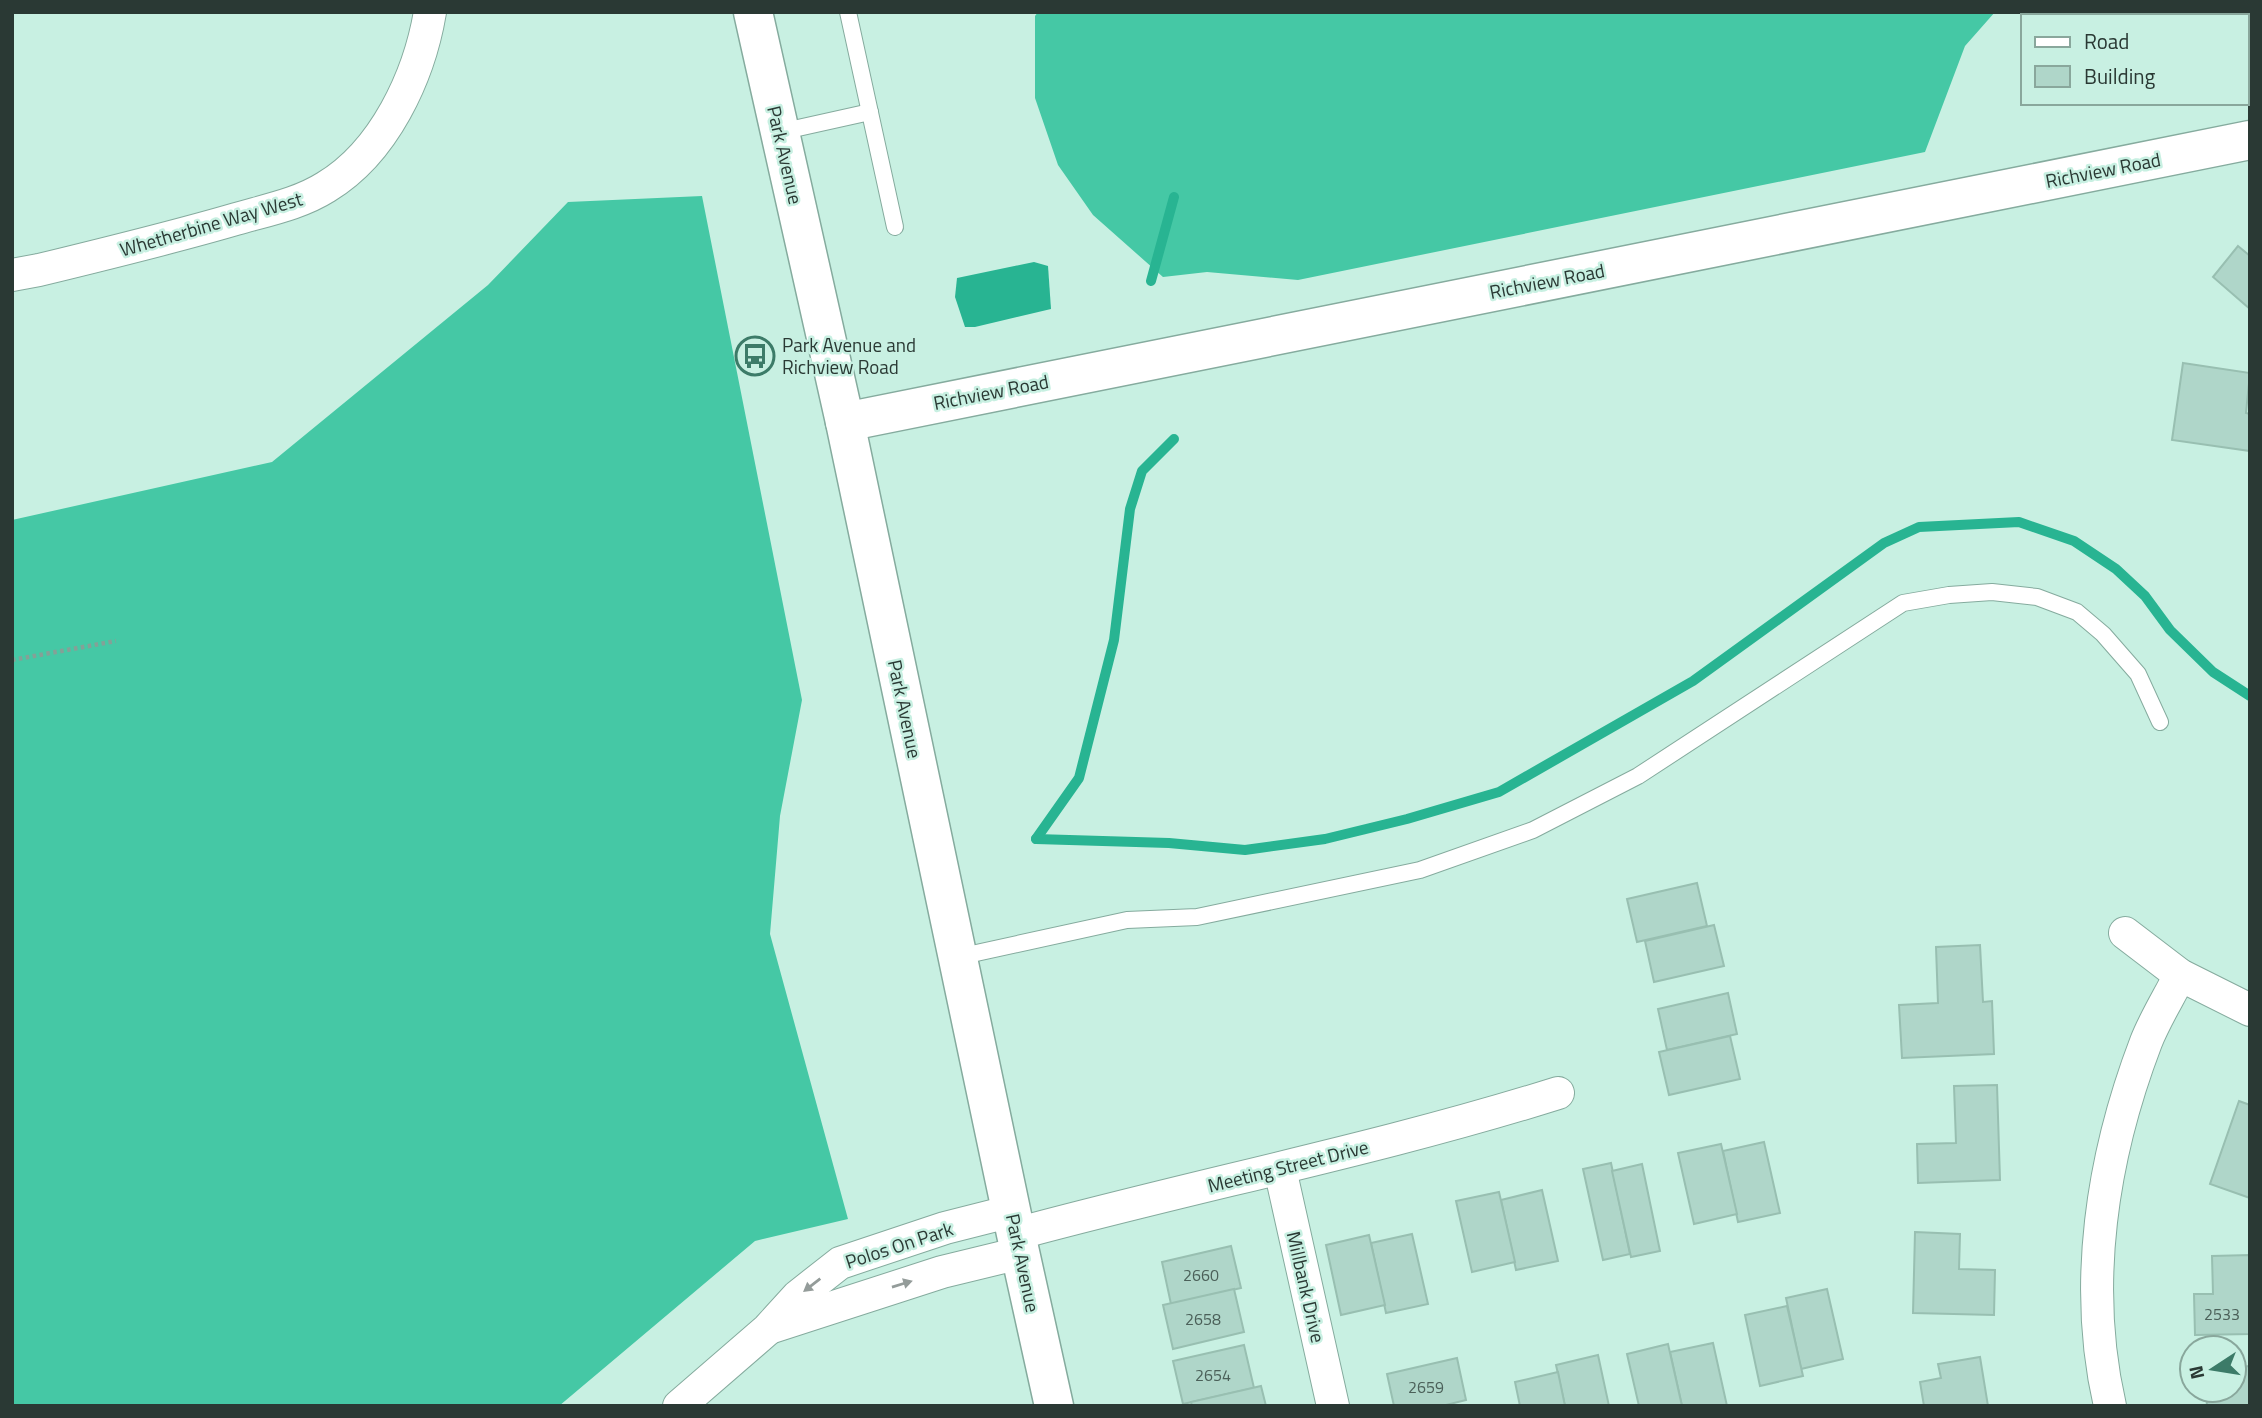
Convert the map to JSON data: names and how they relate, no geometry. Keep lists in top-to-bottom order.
{
  "streets": {
    "street": [
      "Park Avenue",
      "Richview Road",
      "Whetherbine Way West",
      "Meeting Street Drive",
      "Polos On Park",
      "Millbank Drive"
    ]
  },
  "crossings": [
    ["Park Avenue", "Richview Road"],
    ["Park Avenue", "Meeting Street Drive"],
    ["Park Avenue", "Polos On Park"],
    ["Meeting Street Drive", "Polos On Park"],
    ["Meeting Street Drive", "Millbank Drive"]
  ],
  "places": {
    "bus stop": ["Park Avenue and Richview Road"]
  },
  "house_numbers": [
    "2660",
    "2533",
    "2658",
    "2654",
    "2659"
  ],
  "legend": ["Road", "Building"],
  "north": "left"
}
